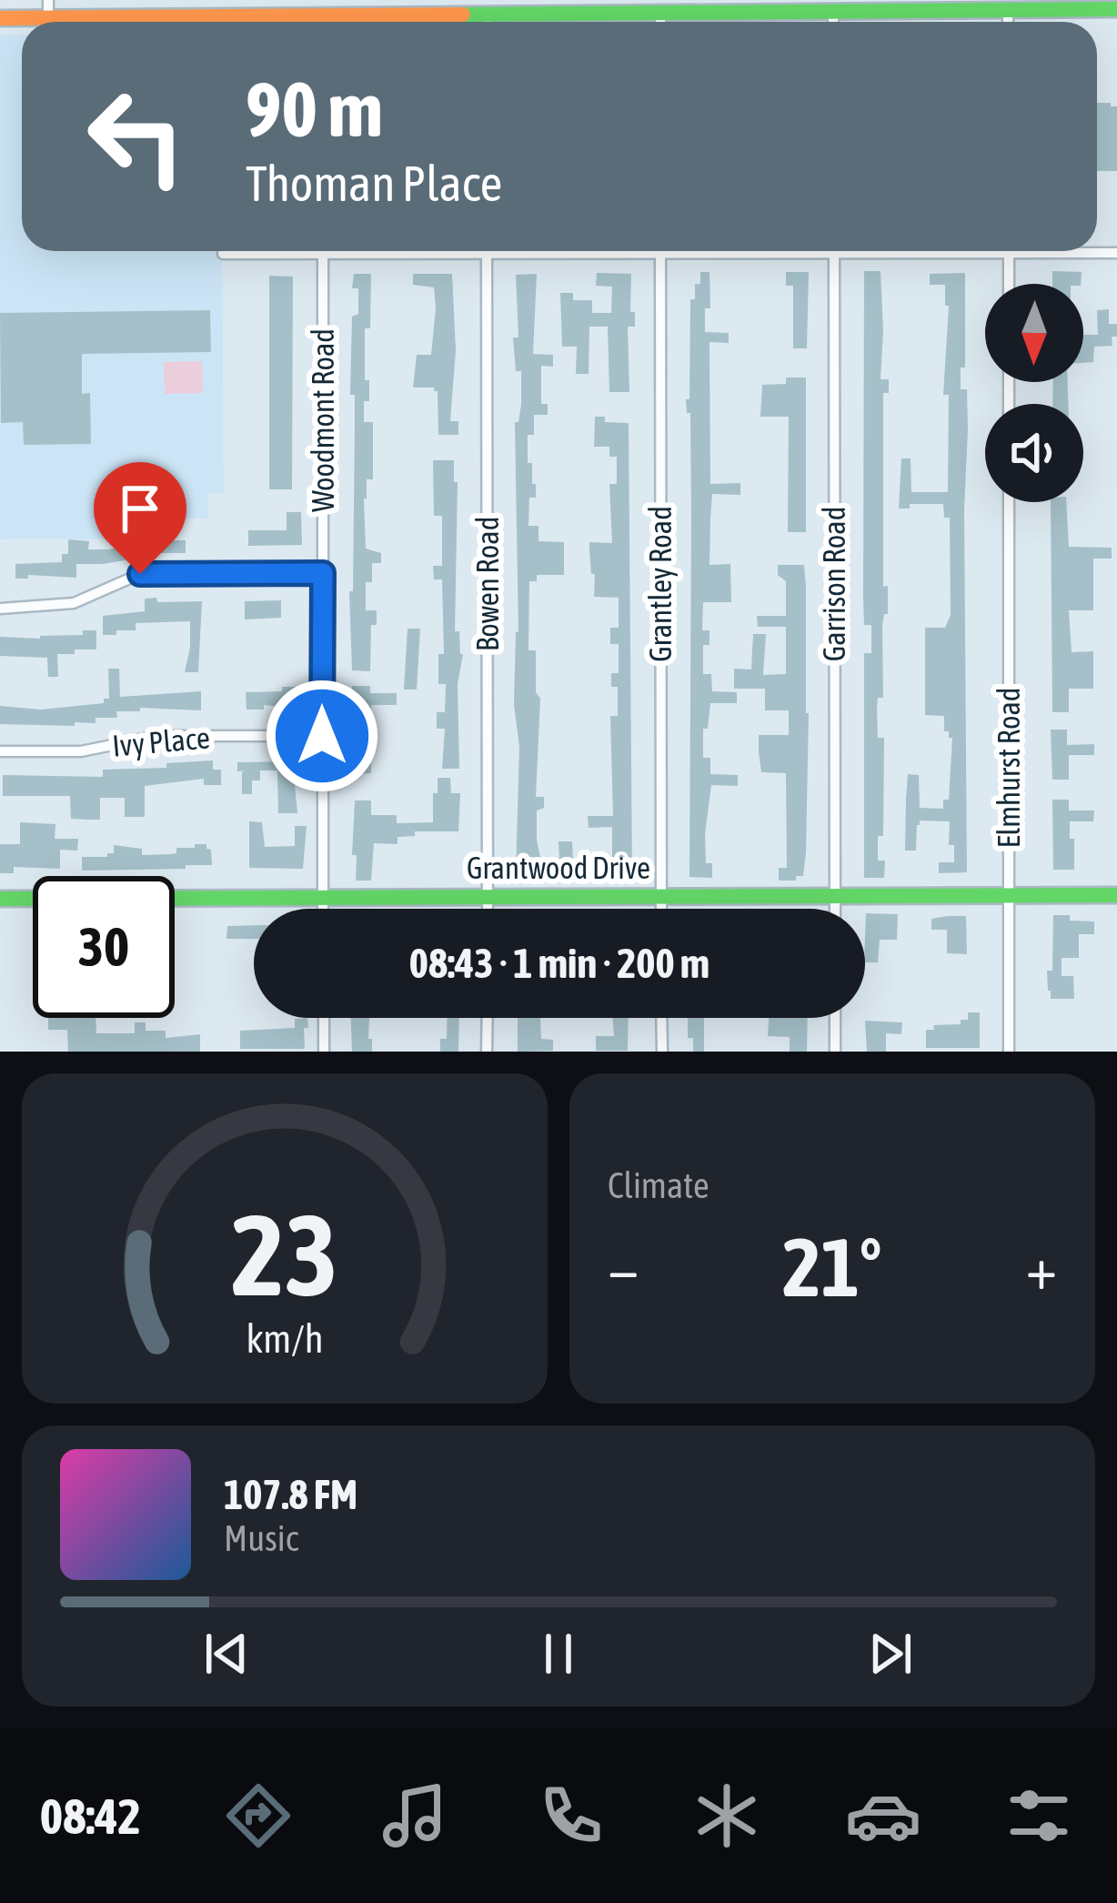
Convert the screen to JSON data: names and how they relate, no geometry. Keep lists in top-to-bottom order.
{
  "streets": {
    "street": [
      "Woodmont Road",
      "Bowen Road",
      "Grantley Road",
      "Garrison Road",
      "Ivy Place",
      "Elmhurst Road",
      "Grantwood Drive"
    ]
  },
  "crossings": [
    ["Woodmont Road", "Ivy Place"],
    ["Woodmont Road", "Grantwood Drive"],
    ["Bowen Road", "Grantwood Drive"],
    ["Grantley Road", "Grantwood Drive"],
    ["Garrison Road", "Grantwood Drive"],
    ["Elmhurst Road", "Grantwood Drive"]
  ],
  "north": "bottom",
  "page": {
    "turn": ["90 m", "Thoman Place"],
    "limit": "30",
    "trip": "08:43 · 1 min · 200 m",
    "tile": "Climate",
    "heat": ["−", "21°", "+"],
    "song": ["107.8 FM", "Music"],
    "tabs": "08:42",
    "gauge": ["23", "km/h"]
  }
}
